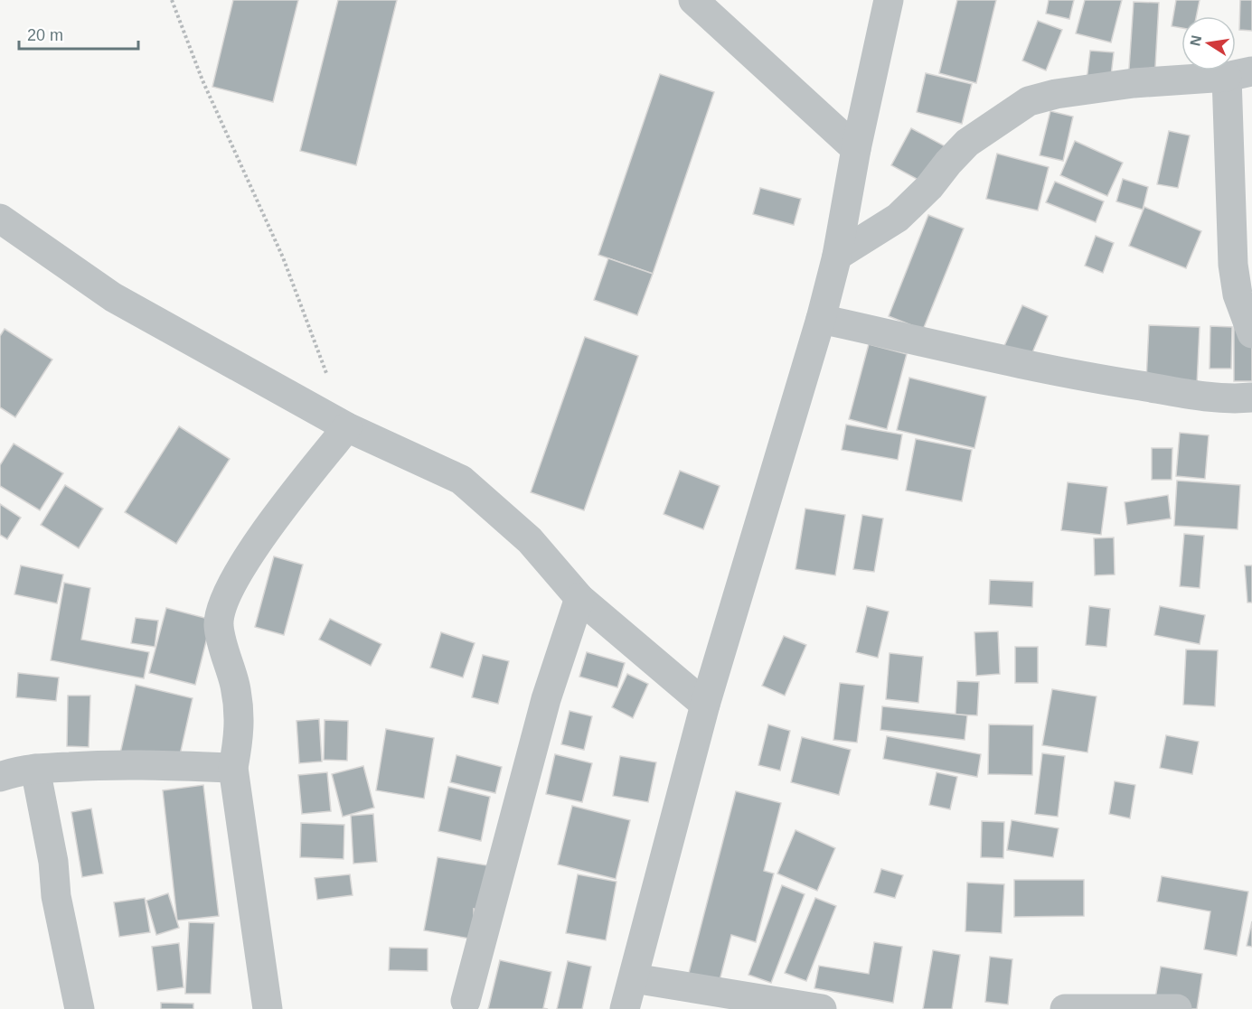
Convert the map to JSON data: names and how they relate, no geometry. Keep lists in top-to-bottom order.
{
  "scale_bar": "20 m",
  "north": "left"
}
